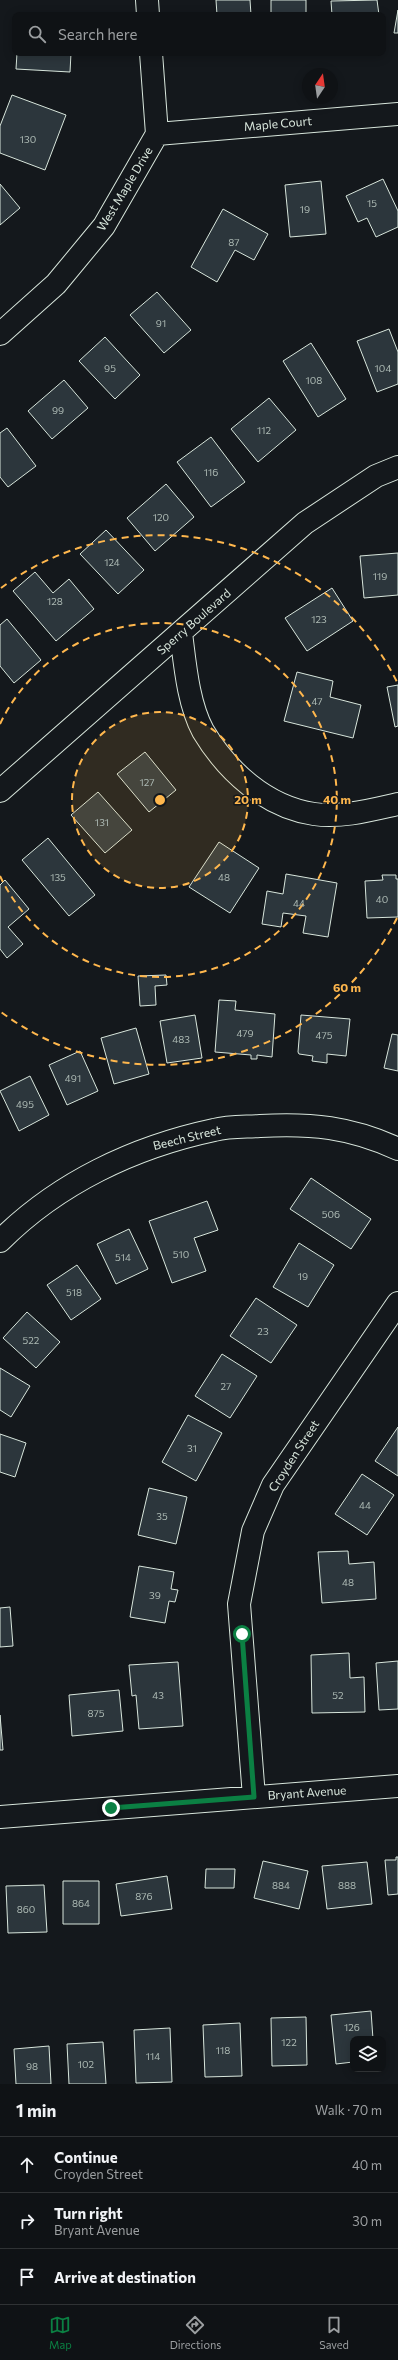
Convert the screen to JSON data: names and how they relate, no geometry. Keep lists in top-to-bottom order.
{
  "streets": {
    "street": [
      "Maple Court",
      "West Maple Drive",
      "Sperry Boulevard",
      "Beech Street",
      "Croyden Street",
      "Bryant Avenue"
    ]
  },
  "crossings": [
    ["Maple Court", "West Maple Drive"],
    ["Croyden Street", "Bryant Avenue"]
  ],
  "house_numbers": [
    "130",
    "15",
    "19",
    "87",
    "91",
    "95",
    "104",
    "108",
    "99",
    "112",
    "116",
    "120",
    "124",
    "119",
    "128",
    "123",
    "47",
    "127",
    "131",
    "135",
    "48",
    "40",
    "44",
    "479",
    "475",
    "483",
    "491",
    "495",
    "506",
    "510",
    "514",
    "19",
    "518",
    "23",
    "522",
    "27",
    "31",
    "44",
    "35",
    "48",
    "39",
    "43",
    "52",
    "875",
    "884",
    "888",
    "876",
    "864",
    "860",
    "126",
    "122",
    "118",
    "114",
    "102",
    "98"
  ],
  "north": "top",
  "page": {
    "search": "Search here",
    "heading": ["1 min", "Walk · 70 m"],
    "list": [
      ["Continue", "Croyden Street", "40 m"],
      ["Turn right", "Bryant Avenue", "30 m"],
      "Arrive at destination"
    ],
    "nav": ["Map", "Directions", "Saved"]
  },
  "rings": ["20 m", "40 m", "60 m"]
}
